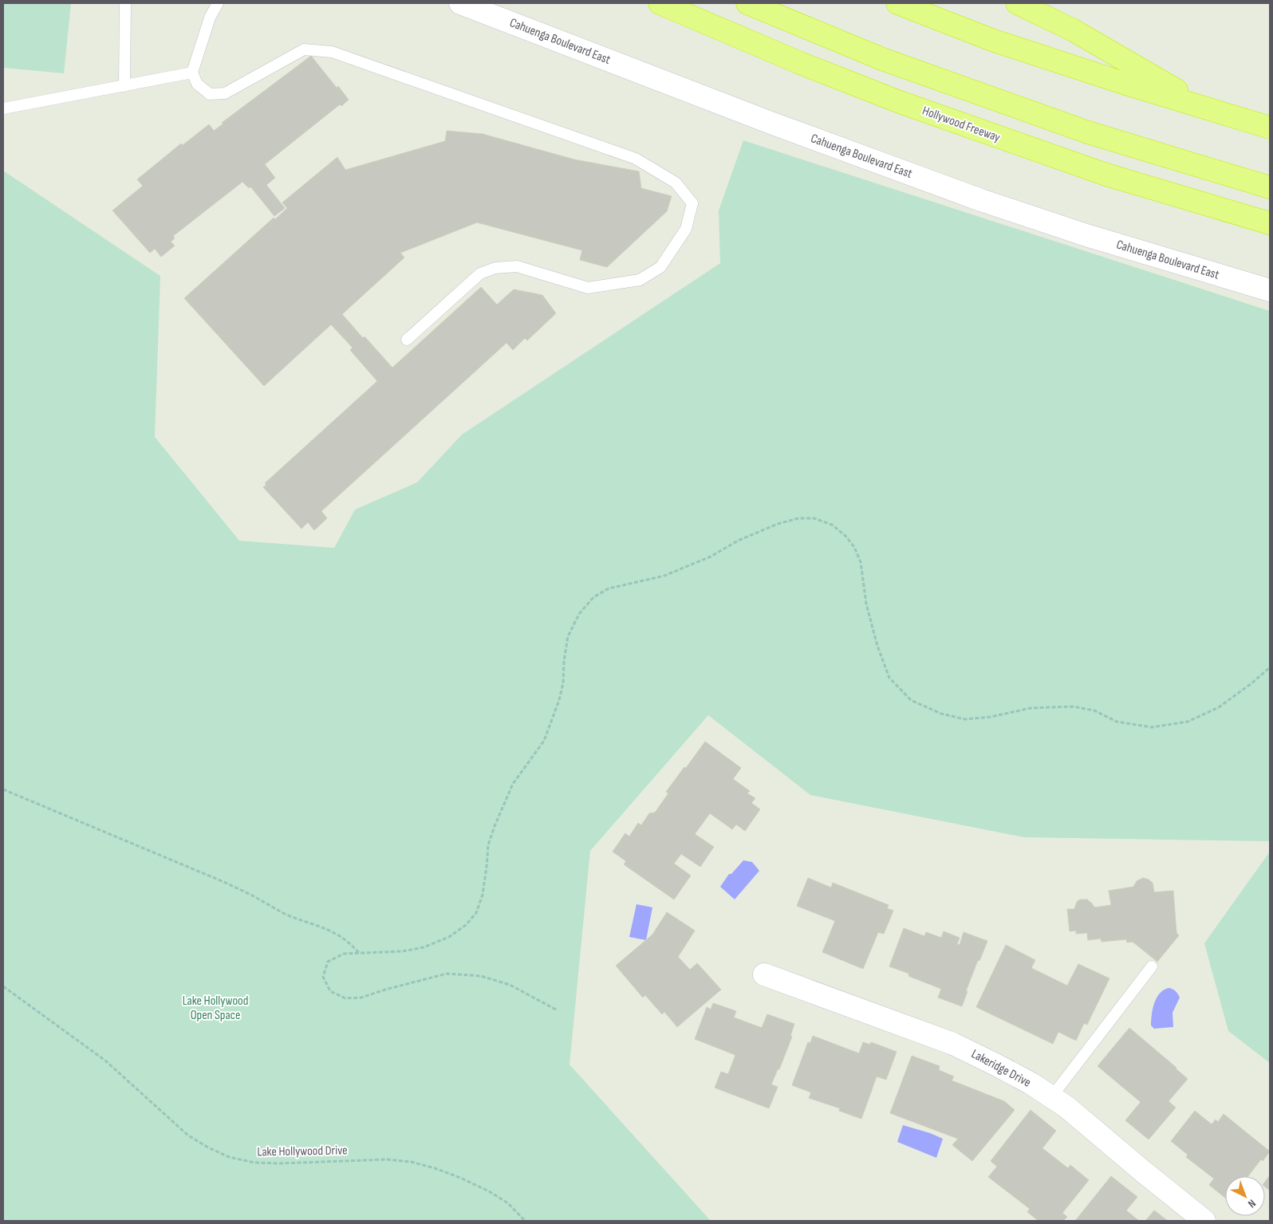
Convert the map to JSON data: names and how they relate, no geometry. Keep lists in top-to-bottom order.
{
  "streets": {
    "highway": ["Hollywood Freeway"],
    "main road": ["Cahuenga Boulevard East", "Lakeridge Drive"],
    "path": ["Lake Hollywood Drive"]
  },
  "parks": ["Lake Hollywood Open Space"],
  "north": "bottom right"
}
